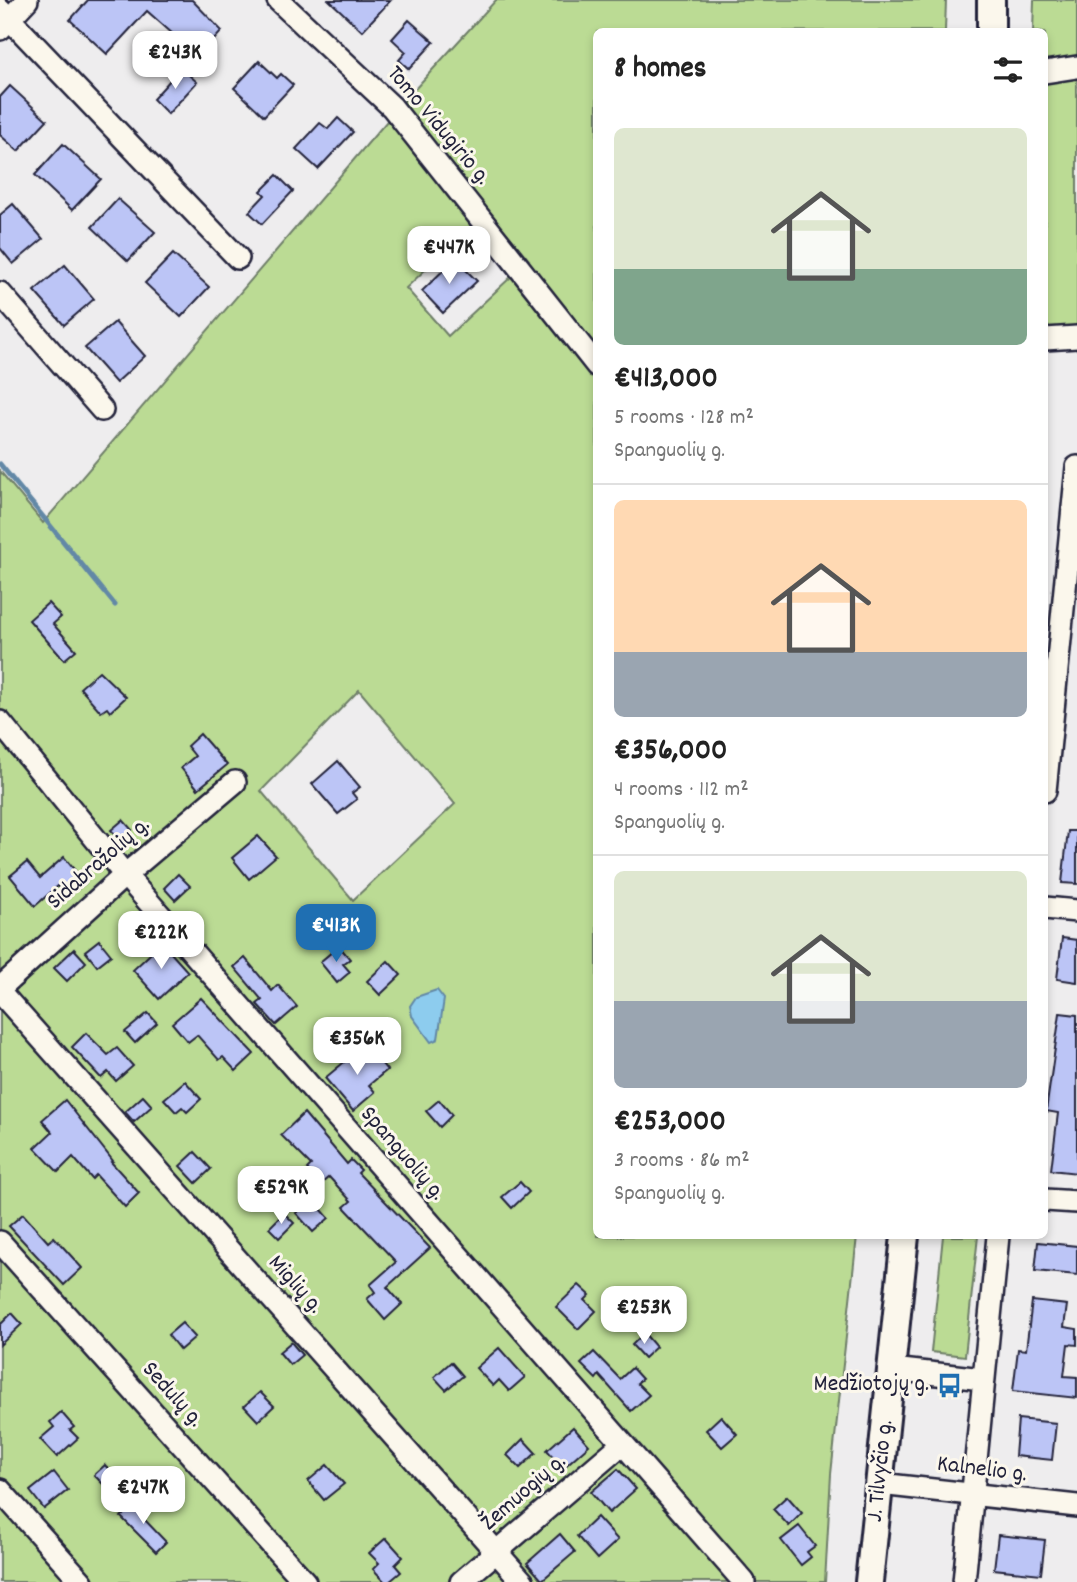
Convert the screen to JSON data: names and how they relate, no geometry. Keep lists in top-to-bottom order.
{
  "streets": {
    "main road": ["J. Tilvyčio g."],
    "street": [
      "Tomo Vidugirio g.",
      "Sidabražolių g.",
      "Spanguolių g.",
      "Miglių g.",
      "Sedulų g.",
      "Kalnelio g.",
      "Žemuogių g."
    ]
  },
  "crossings": [
    ["Sidabražolių g.", "Spanguolių g."],
    ["Sidabražolių g.", "Miglių g."],
    ["Spanguolių g.", "Žemuogių g."],
    ["Miglių g.", "Žemuogių g."],
    ["Kalnelio g.", "J. Tilvyčio g."]
  ],
  "places": {
    "bus stop": ["Medžiotojų g."]
  },
  "page": {
    "heading": "8 homes",
    "price": [
      "€243K",
      "€447K",
      "€413K",
      "€222K",
      "€356K",
      "€529K",
      "€253K",
      "€247K"
    ],
    "list": [
      {
        "name": "€413,000",
        "note": "5 rooms · 128 m² · Spanguolių g."
      },
      {
        "name": "€356,000",
        "note": "4 rooms · 112 m² · Spanguolių g."
      },
      {
        "name": "€253,000",
        "note": "3 rooms · 86 m² · Spanguolių g."
      }
    ]
  }
}
